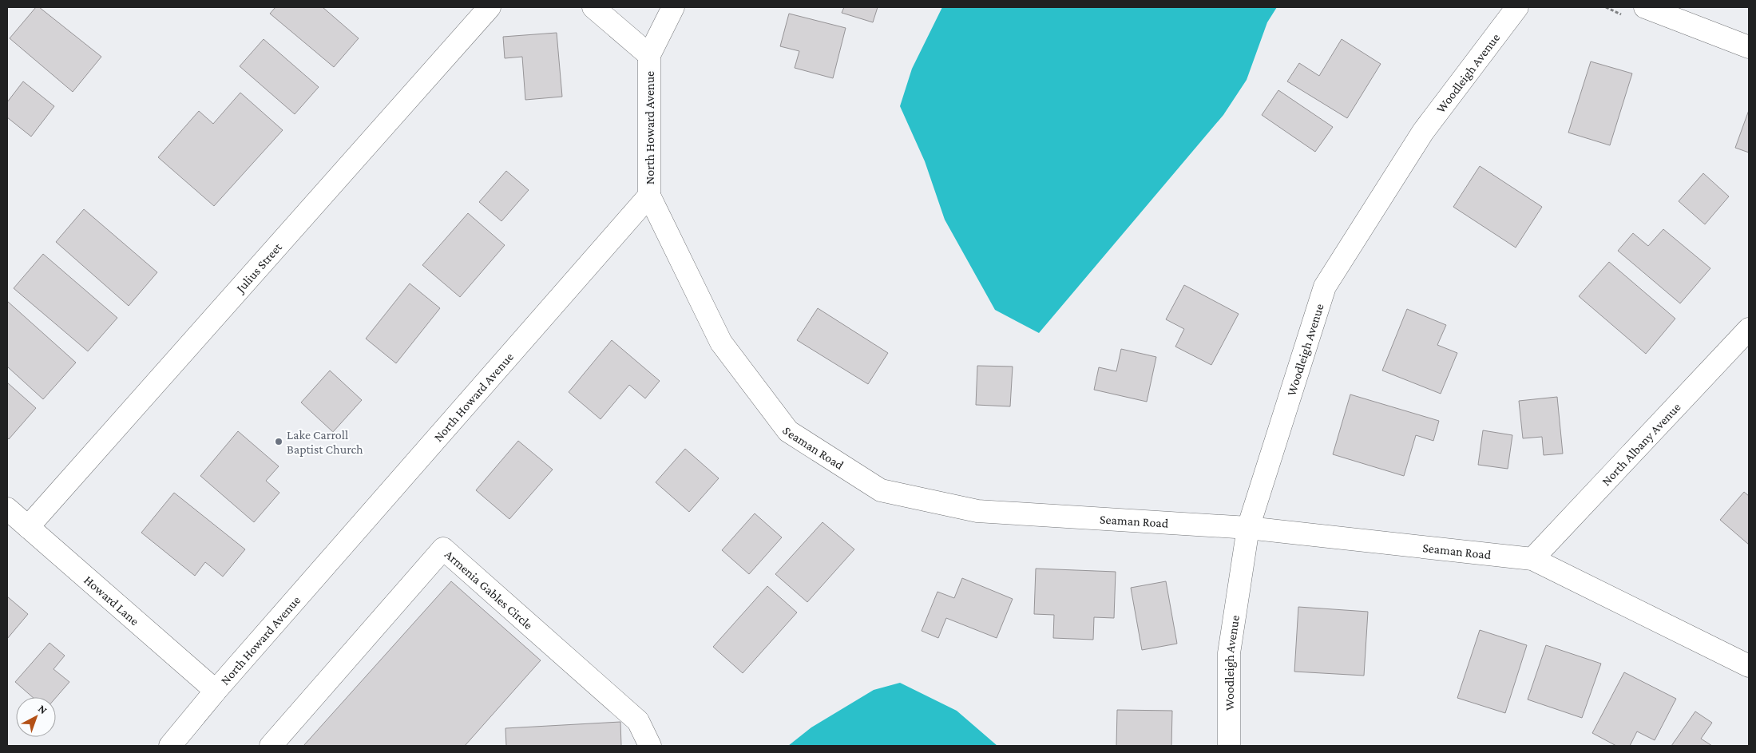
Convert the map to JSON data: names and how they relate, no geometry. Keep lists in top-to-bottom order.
{
  "streets": {
    "street": [
      "Woodleigh Avenue",
      "North Howard Avenue",
      "Julius Street",
      "North Albany Avenue",
      "Seaman Road",
      "Armenia Gables Circle",
      "Howard Lane"
    ]
  },
  "crossings": [
    ["Woodleigh Avenue", "Seaman Road"],
    ["North Howard Avenue", "Seaman Road"],
    ["North Howard Avenue", "Howard Lane"],
    ["Julius Street", "Howard Lane"],
    ["North Albany Avenue", "Seaman Road"]
  ],
  "places": ["Lake Carroll Baptist Church"],
  "north": "top right"
}
